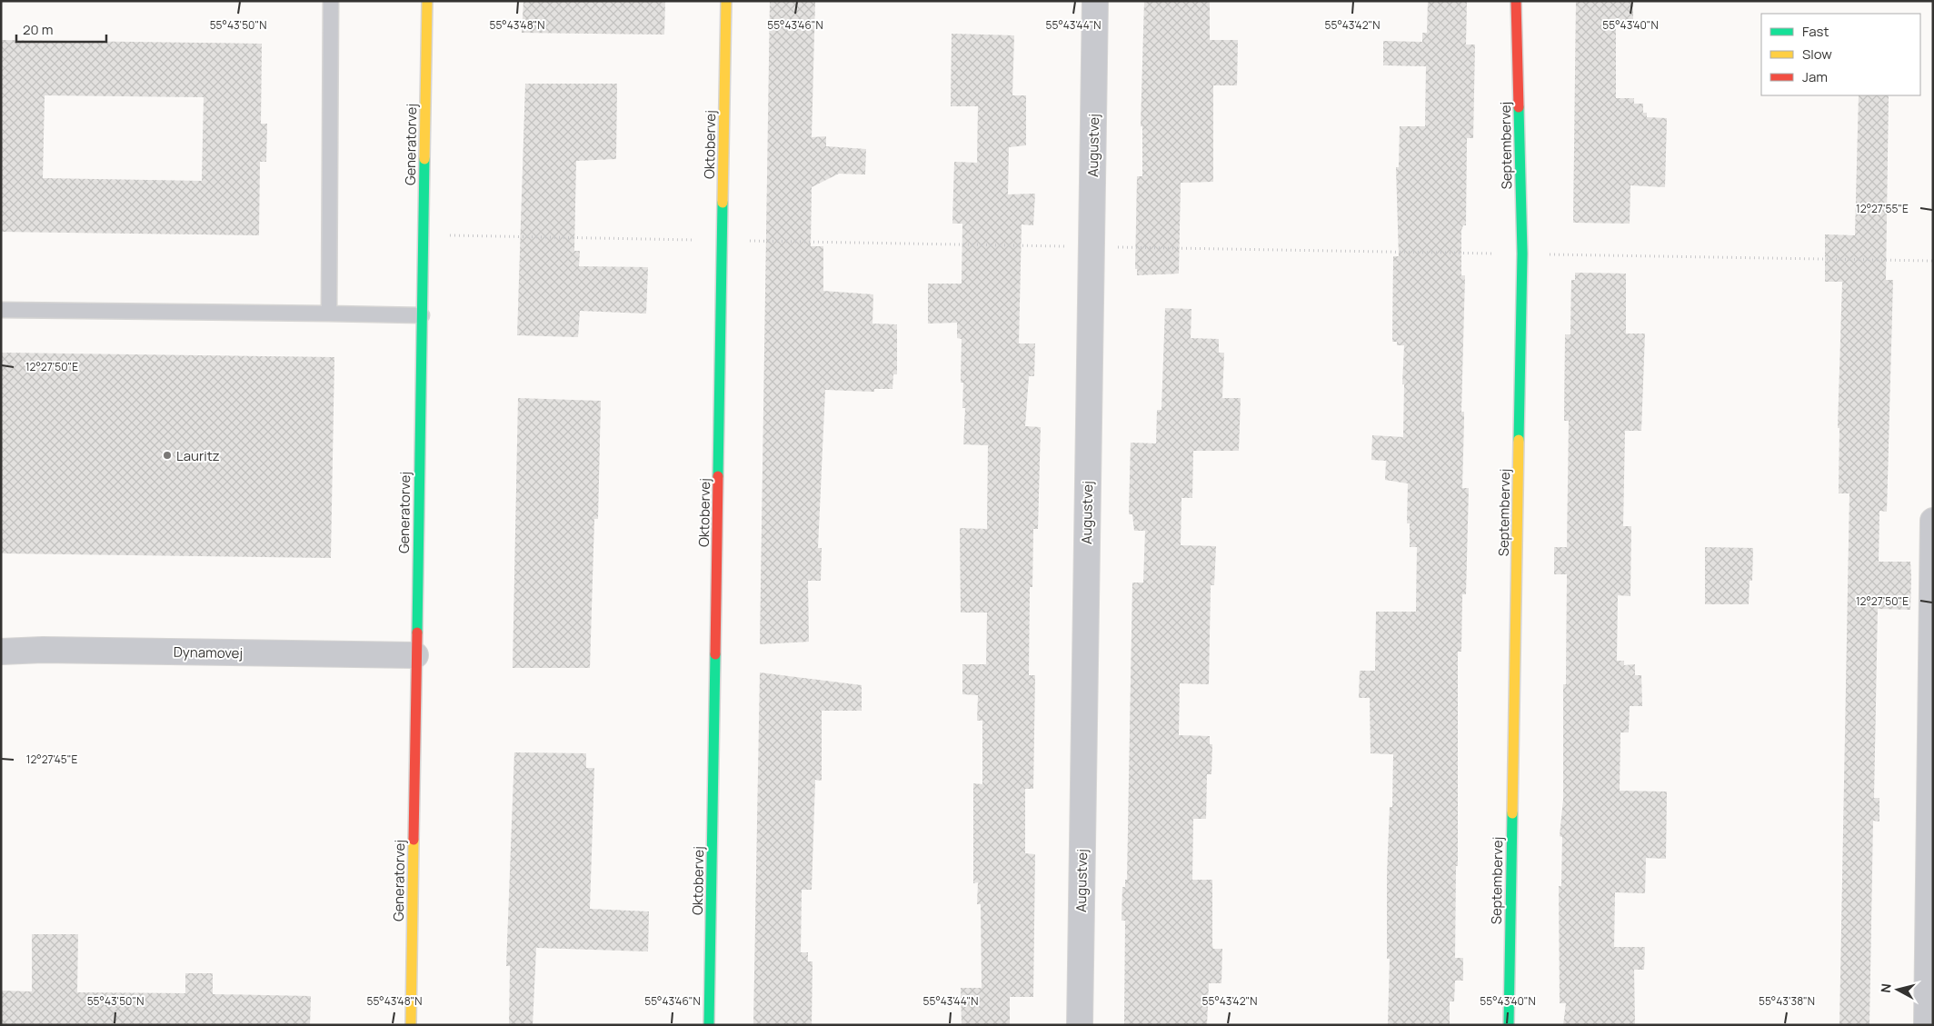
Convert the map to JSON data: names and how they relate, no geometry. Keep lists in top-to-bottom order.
{
  "streets": {
    "street": [
      "Generatorvej",
      "Oktobervej",
      "Augustvej",
      "Septembervej",
      "Dynamovej"
    ]
  },
  "crossings": [
    ["Generatorvej", "Dynamovej"]
  ],
  "places": ["Lauritz"],
  "legend": ["Fast", "Slow", "Jam"],
  "scale_bar": "20 m",
  "north": "left",
  "coordinates": [
    "55°43'50\"N",
    "55°43'48\"N",
    "55°43'46\"N",
    "55°43'44\"N",
    "55°43'42\"N",
    "55°43'40\"N",
    "12°27'55\"E",
    "12°27'50\"E",
    "12°27'45\"E",
    "55°43'38\"N"
  ]
}
